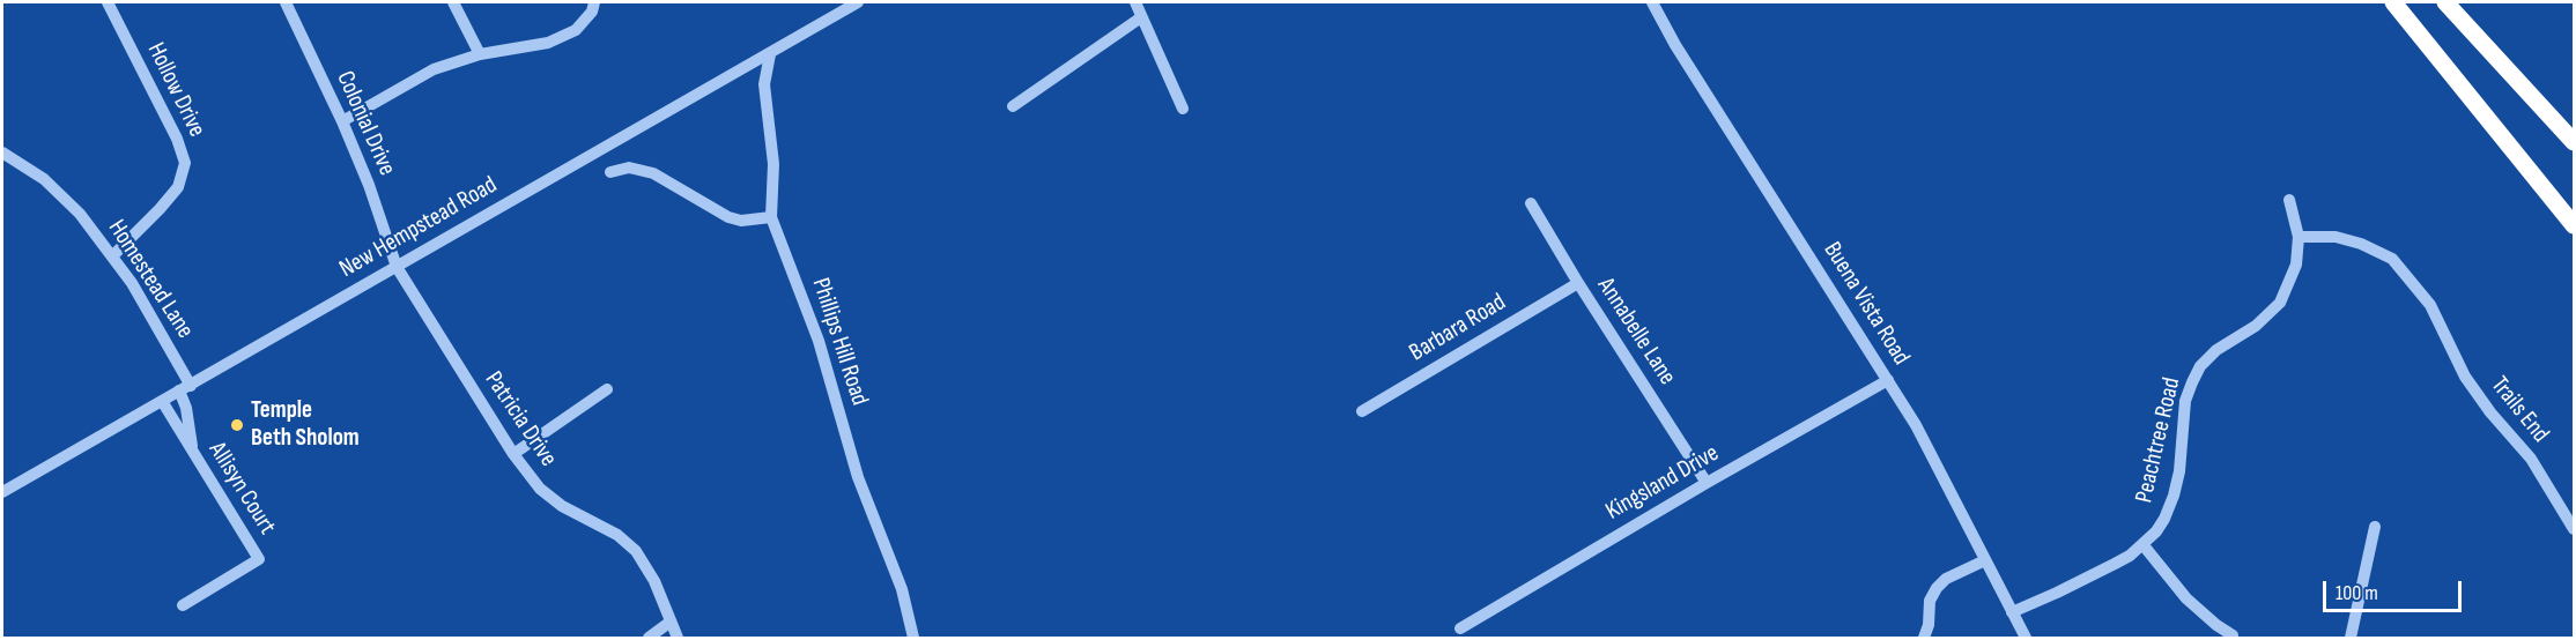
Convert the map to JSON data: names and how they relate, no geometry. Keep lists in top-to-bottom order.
{
  "streets": {
    "street": [
      "Hollow Drive",
      "Colonial Drive",
      "New Hempstead Road",
      "Homestead Lane",
      "Buena Vista Road",
      "Barbara Road",
      "Annabelle Lane",
      "Phillips Hill Road",
      "Trails End",
      "Patricia Drive",
      "Peachtree Road",
      "Kingsland Drive",
      "Allisyn Court"
    ]
  },
  "crossings": [
    ["Hollow Drive", "Homestead Lane"],
    ["Colonial Drive", "New Hempstead Road"],
    ["Colonial Drive", "Patricia Drive"],
    ["New Hempstead Road", "Homestead Lane"],
    ["New Hempstead Road", "Phillips Hill Road"],
    ["New Hempstead Road", "Patricia Drive"],
    ["New Hempstead Road", "Allisyn Court"],
    ["Homestead Lane", "Allisyn Court"],
    ["Buena Vista Road", "Peachtree Road"],
    ["Buena Vista Road", "Kingsland Drive"],
    ["Barbara Road", "Annabelle Lane"],
    ["Annabelle Lane", "Kingsland Drive"],
    ["Trails End", "Peachtree Road"]
  ],
  "places": ["Temple Beth Sholom"],
  "scale_bar": "100 m"
}
